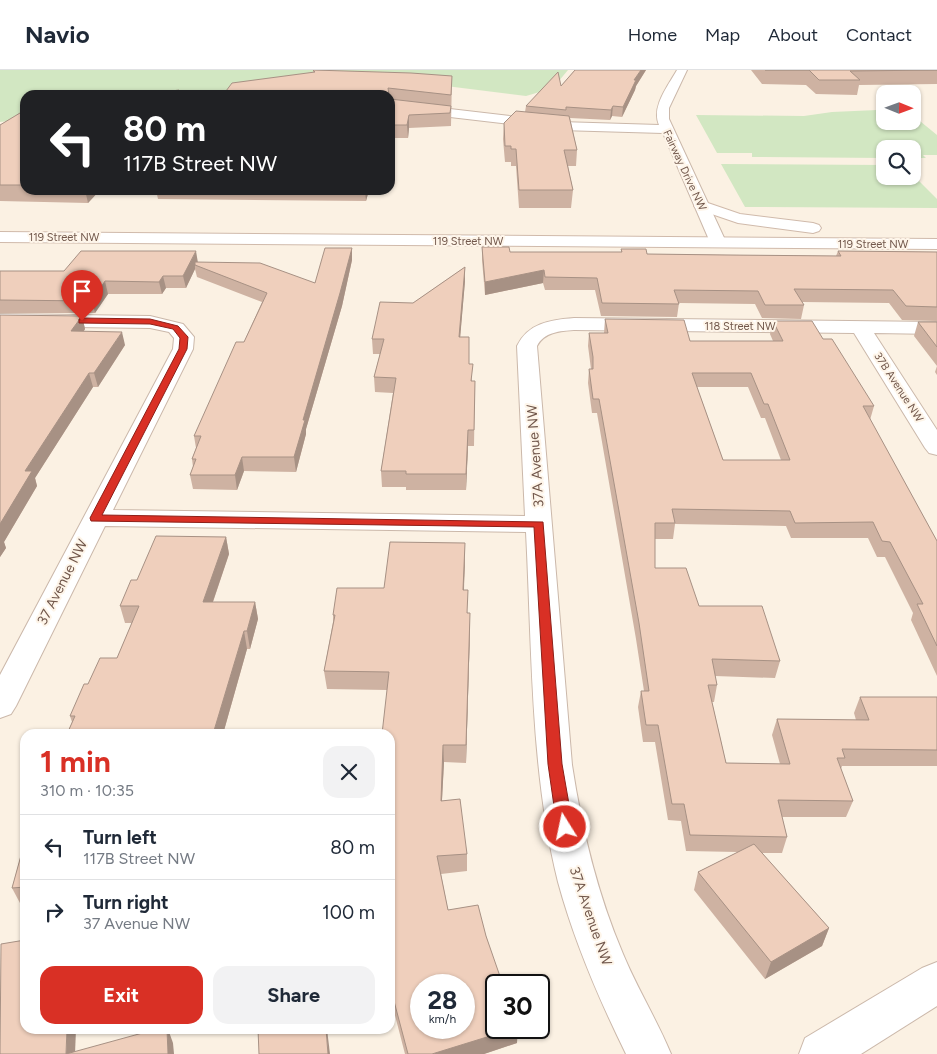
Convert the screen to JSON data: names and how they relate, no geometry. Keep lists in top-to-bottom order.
{
  "streets": {
    "street": [
      "Fairway Drive NW",
      "119 Street NW",
      "118 Street NW",
      "37B Avenue NW",
      "37A Avenue NW",
      "37 Avenue NW"
    ]
  },
  "crossings": [
    ["Fairway Drive NW", "119 Street NW"],
    ["118 Street NW", "37B Avenue NW"],
    ["118 Street NW", "37A Avenue NW"]
  ],
  "north": "right",
  "page": {
    "header": "Navio",
    "nav": [
      "Home",
      "Map",
      "About",
      "Contact"
    ],
    "turn": ["80 m", "117B Street NW"],
    "heading": ["1 min", "310 m · 10:35"],
    "list": [
      {
        "name": "Turn left",
        "note": "117B Street NW",
        "value": "80 m"
      },
      {
        "name": "Turn right",
        "note": "37 Avenue NW",
        "value": "100 m"
      }
    ],
    "buttons": ["Exit", "Share"],
    "speed": "28 km/h",
    "limit": "30"
  }
}
